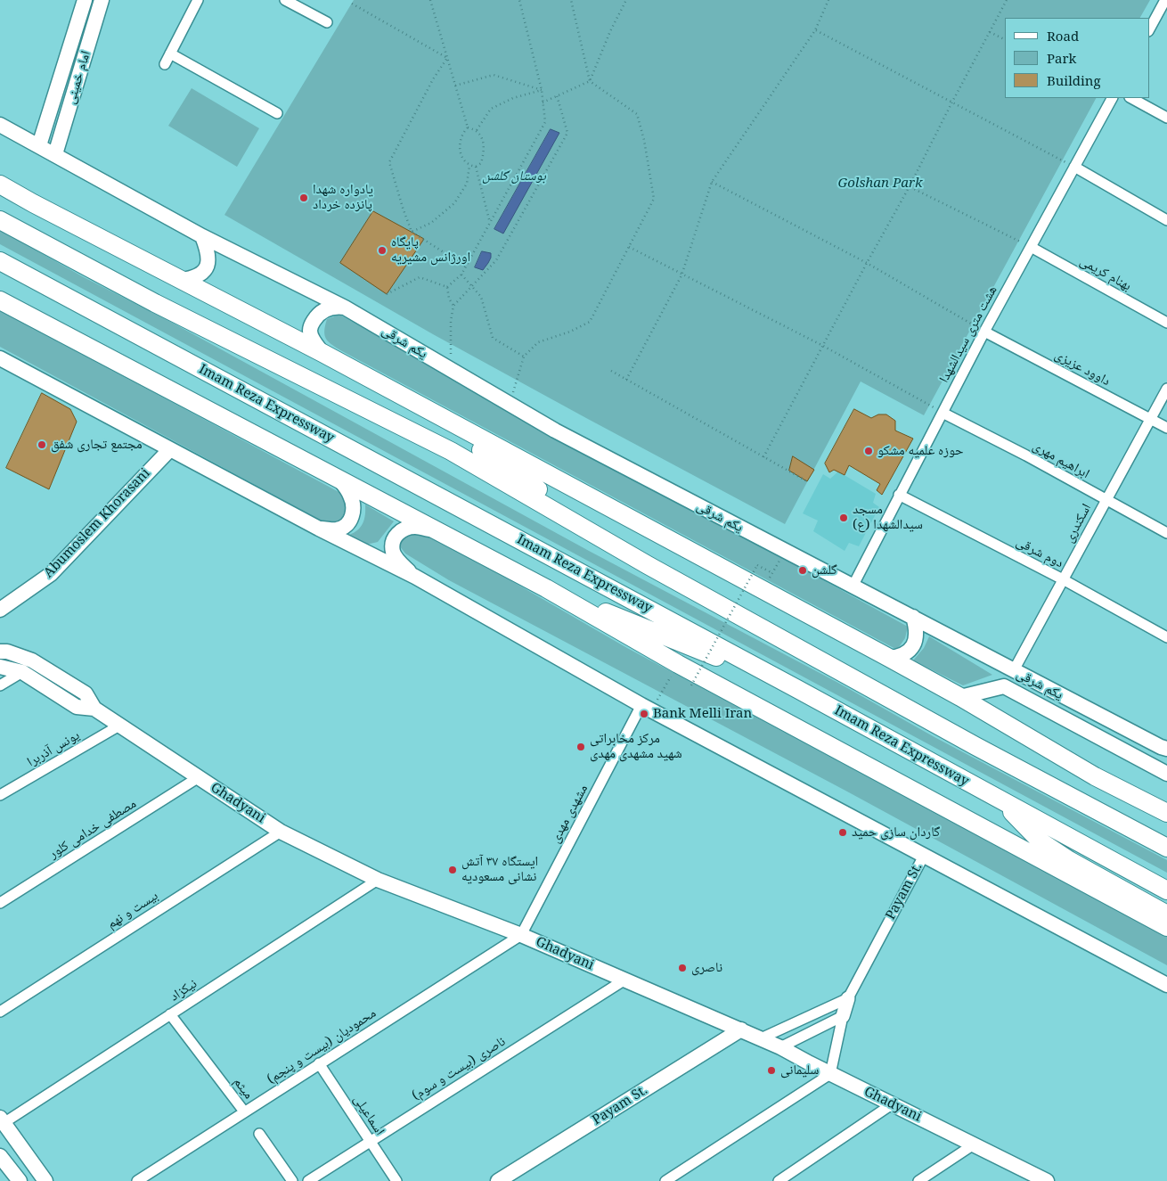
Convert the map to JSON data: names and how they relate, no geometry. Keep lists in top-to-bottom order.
{
  "streets": {
    "highway": ["Imam Reza Expressway"],
    "main road": [
      "امام خمینی",
      "یکم شرقی",
      "Abumoslem Khorasani",
      "Ghadyani",
      "Payam St."
    ],
    "street": [
      "بهنام کریمی",
      "هشت متری سیدالشهدا",
      "داوود عزیزی",
      "ابراهیم مهری",
      "اسکندری",
      "دوم شرقی",
      "یونس آذربرا",
      "مشهدی مهدی",
      "مصطفی خدامی کلور",
      "بیست و نهم",
      "نیکزاد",
      "محمودیان (بیست و پنجم)",
      "ناصری (بیست و سوم)",
      "میثم",
      "اسماعیلی"
    ]
  },
  "crossings": [
    ["امام خمینی", "یکم شرقی"],
    ["بهنام کریمی", "هشت متری سیدالشهدا"],
    ["هشت متری سیدالشهدا", "یکم شرقی"],
    ["هشت متری سیدالشهدا", "داوود عزیزی"],
    ["هشت متری سیدالشهدا", "ابراهیم مهری"],
    ["هشت متری سیدالشهدا", "دوم شرقی"],
    ["یکم شرقی", "اسکندری"],
    ["داوود عزیزی", "اسکندری"],
    ["ابراهیم مهری", "اسکندری"],
    ["اسکندری", "دوم شرقی"],
    ["یونس آذربرا", "Ghadyani"],
    ["Ghadyani", "مشهدی مهدی"],
    ["Ghadyani", "مصطفی خدامی کلور"],
    ["Ghadyani", "Payam St."],
    ["Ghadyani", "بیست و نهم"],
    ["Ghadyani", "نیکزاد"],
    ["Ghadyani", "محمودیان (بیست و پنجم)"],
    ["Ghadyani", "ناصری (بیست و سوم)"],
    ["مشهدی مهدی", "محمودیان (بیست و پنجم)"],
    ["نیکزاد", "میثم"],
    ["محمودیان (بیست و پنجم)", "میثم"],
    ["محمودیان (بیست و پنجم)", "اسماعیلی"],
    ["ناصری (بیست و سوم)", "اسماعیلی"]
  ],
  "parks": ["بوستان گلشن", "Golshan Park"],
  "places": [
    "یادواره شهدا پانزده خرداد",
    "پایگاه اورژانس مشیریه",
    "مجتمع تجاری شفق",
    "حوزه علمیه مشکو",
    "مسجد سیدالشهدا (ع)",
    "گلشن",
    "Bank Melli Iran",
    "مرکز مخابراتی شهید مشهدی مهدی",
    "گاردان سازی حمید",
    "ایستگاه ۳۷ آتش نشانی مسعودیه",
    "ناصری",
    "سلیمانی"
  ],
  "legend": ["Road", "Park", "Building"]
}
